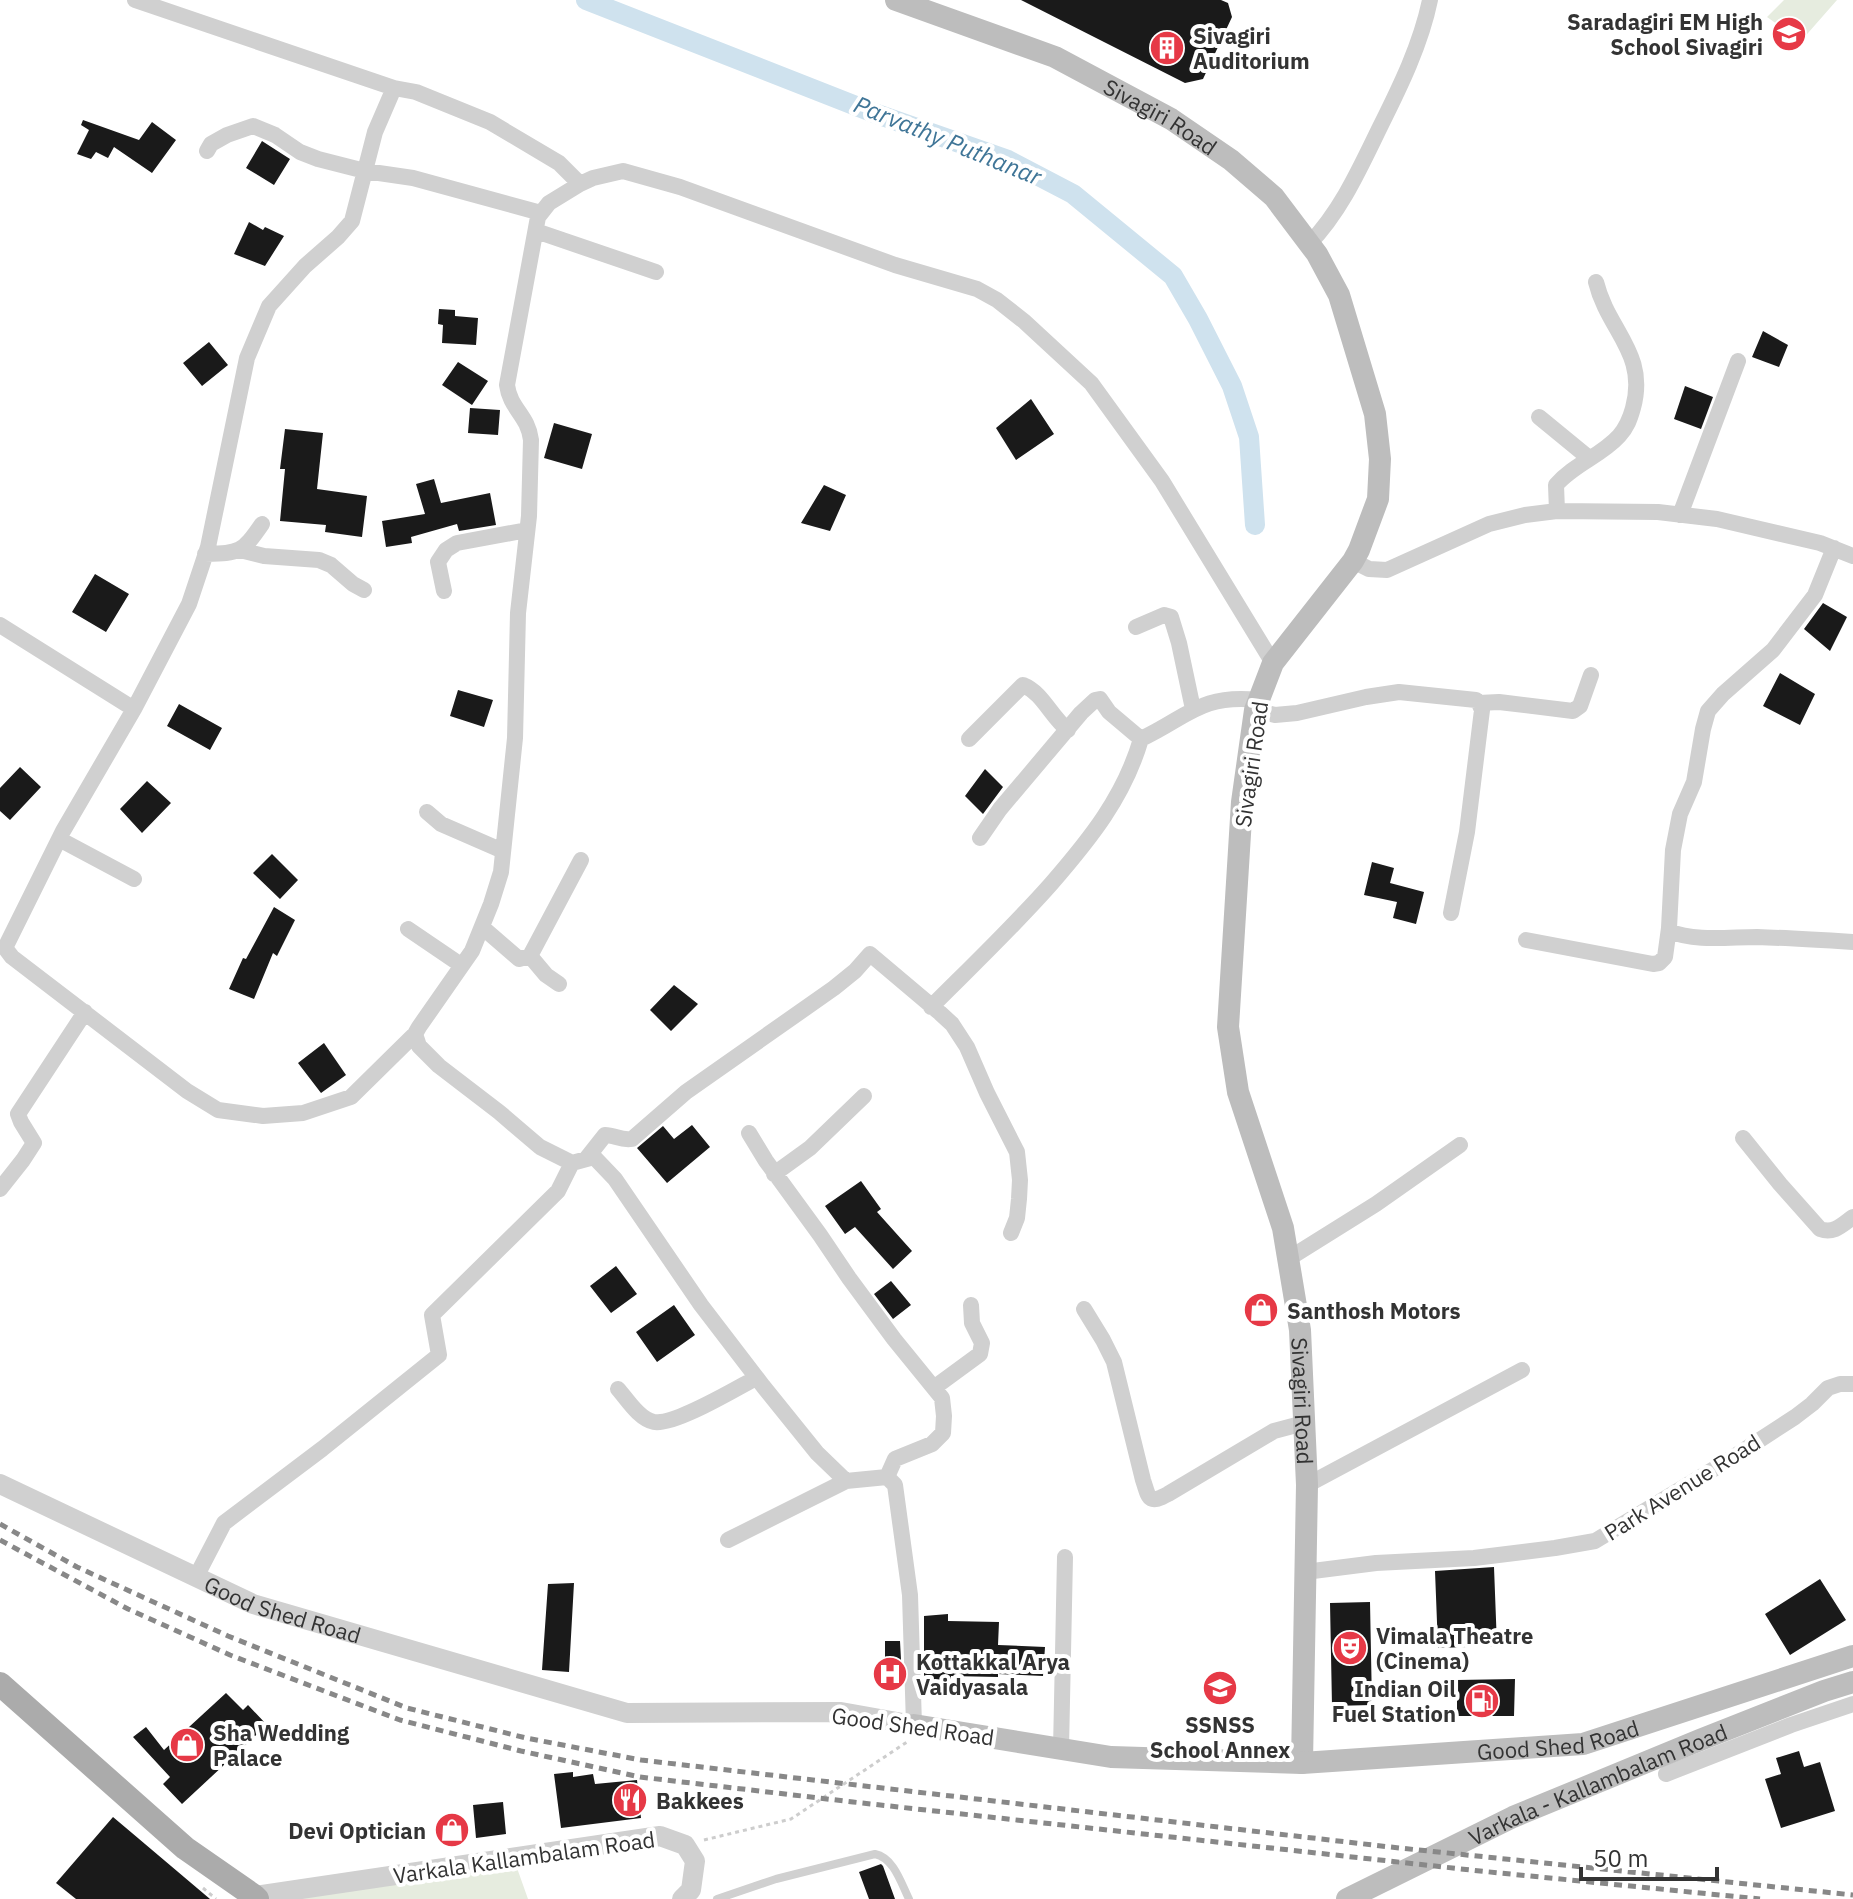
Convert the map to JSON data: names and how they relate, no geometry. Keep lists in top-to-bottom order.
{
  "streets": {
    "main road": ["Sivagiri Road", "Good Shed Road", "Varkala - Kallambalam Road"],
    "street": ["Park Avenue Road", "Varkala Kallambalam Road"]
  },
  "crossings": [
    ["Sivagiri Road", "Park Avenue Road"],
    ["Sivagiri Road", "Good Shed Road"]
  ],
  "water": ["Parvathy Puthanar"],
  "places": {
    "school or university": ["Saradagiri EM High School Sivagiri", "SSNSS School Annex"],
    "building": ["Sivagiri Auditorium"],
    "shop": ["Santhosh Motors", "Sha Wedding Palace", "Devi Optician"],
    "theatre": ["Vimala Theatre (Cinema)"],
    "hospital": ["Kottakkal Arya Vaidyasala"],
    "fuel station": ["Indian Oil Fuel Station"],
    "restaurant": ["Bakkees"]
  },
  "scale_bar": "50 m"
}
